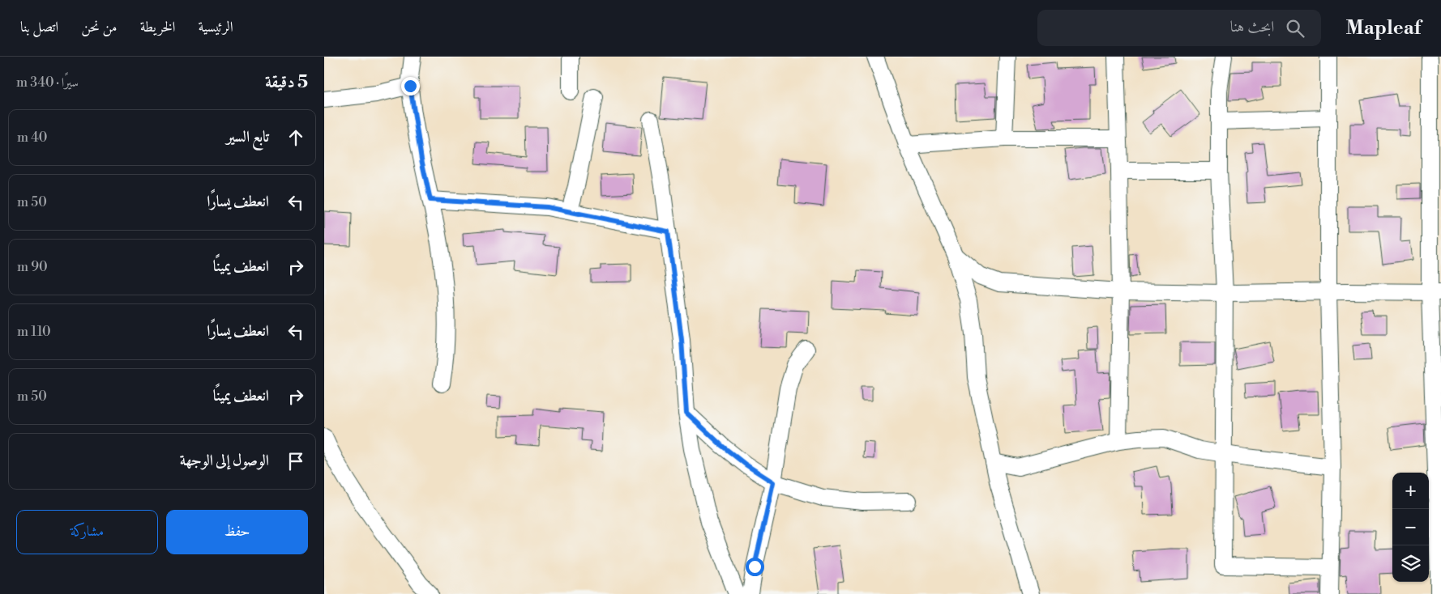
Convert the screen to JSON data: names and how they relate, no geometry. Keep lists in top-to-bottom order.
{
  "page": {
    "header": "Mapleaf",
    "search": "ابحث هنا",
    "nav": [
      "الرئيسية",
      "الخريطة",
      "من نحن",
      "اتصل بنا"
    ],
    "heading": ["5 دقيقة", "سيرًا · 340 m"],
    "list": [
      ["تابع السير", "40 m"],
      ["انعطف يسارًا", "50 m"],
      ["انعطف يمينًا", "90 m"],
      ["انعطف يسارًا", "110 m"],
      ["انعطف يمينًا", "50 m"],
      "الوصول إلى الوجهة"
    ],
    "map_buttons": ["+", "−"],
    "buttons": ["حفظ", "مشاركة"]
  }
}
